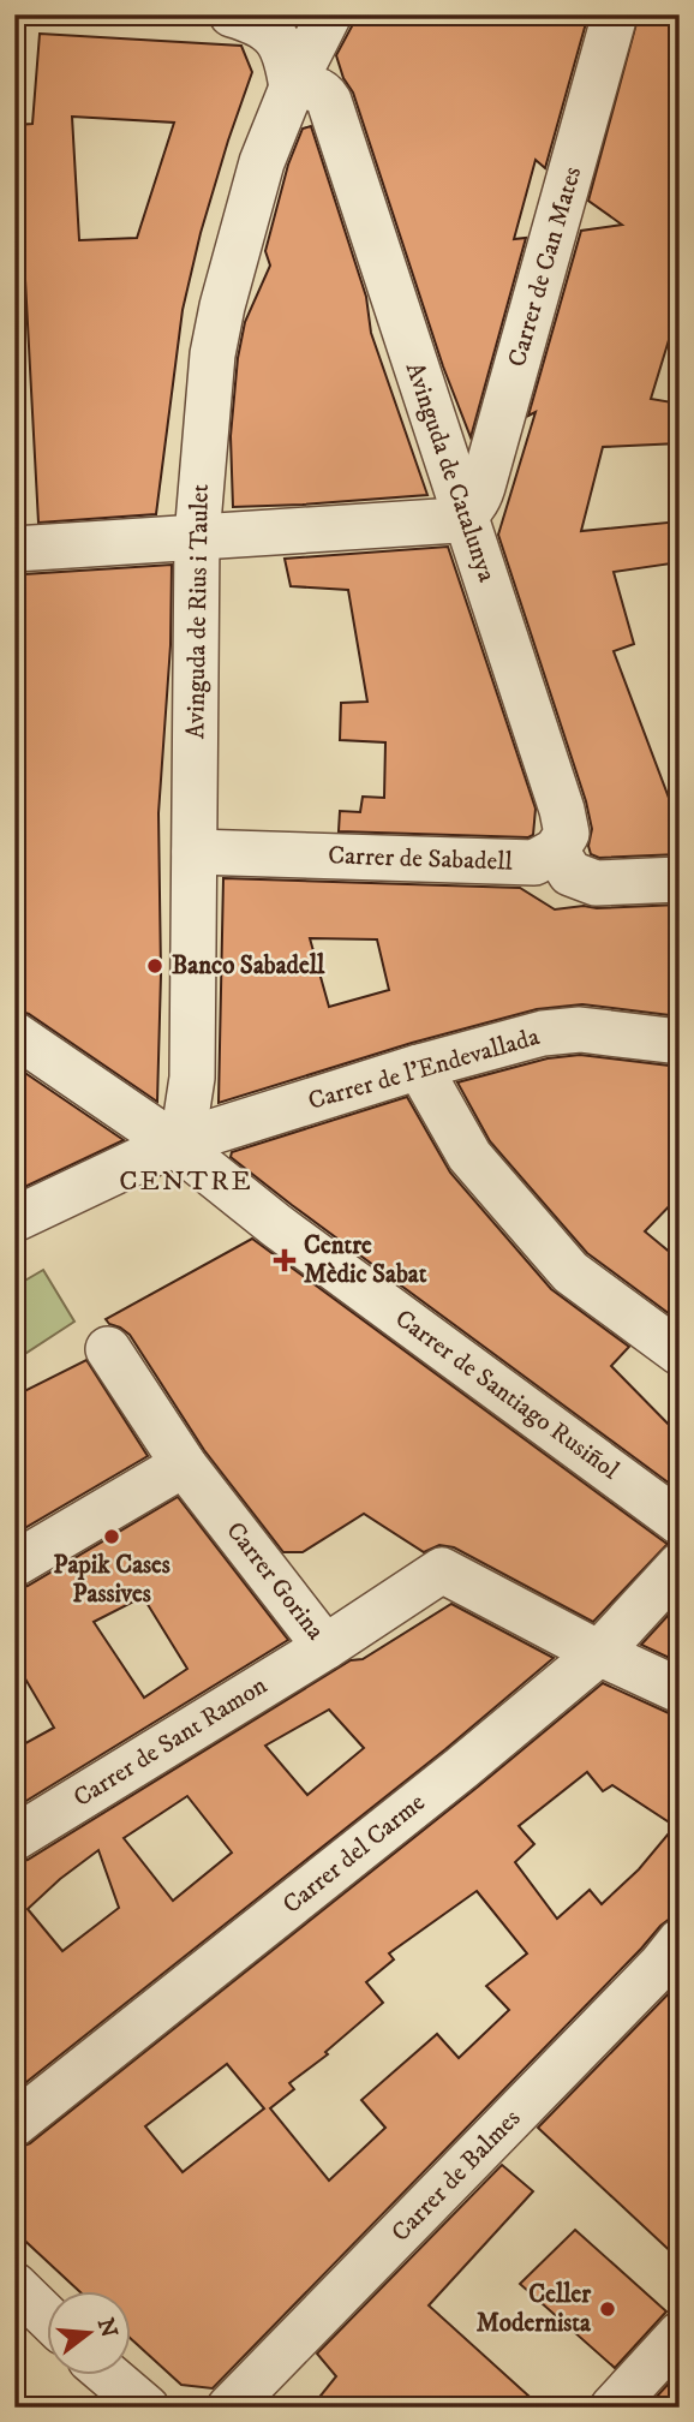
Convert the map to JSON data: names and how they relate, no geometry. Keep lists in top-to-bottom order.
{
  "streets": {
    "street": [
      "Carrer de Can Mates",
      "Avinguda de Catalunya",
      "Avinguda de Rius i Taulet",
      "Carrer de Sabadell",
      "Carrer de l'Endevallada",
      "Carrer de Santiago Rusiñol",
      "Carrer Gorina",
      "Carrer de Sant Ramon",
      "Carrer del Carme",
      "Carrer de Balmes"
    ]
  },
  "crossings": [
    ["Carrer de Can Mates", "Avinguda de Catalunya"],
    ["Avinguda de Catalunya", "Avinguda de Rius i Taulet"],
    ["Avinguda de Catalunya", "Carrer de Sabadell"],
    ["Avinguda de Rius i Taulet", "Carrer de Sabadell"],
    ["Avinguda de Rius i Taulet", "Carrer de l'Endevallada"],
    ["Avinguda de Rius i Taulet", "Carrer de Santiago Rusiñol"],
    ["Carrer de l'Endevallada", "Carrer de Santiago Rusiñol"],
    ["Carrer Gorina", "Carrer de Sant Ramon"],
    ["Carrer Gorina", "Carrer del Carme"]
  ],
  "districts": ["CENTRE"],
  "places": {
    "other": ["Banco Sabadell", "Papik Cases Passives", "Celler Modernista"],
    "health": ["Centre Mèdic Sabat"]
  },
  "north": "right"
}
